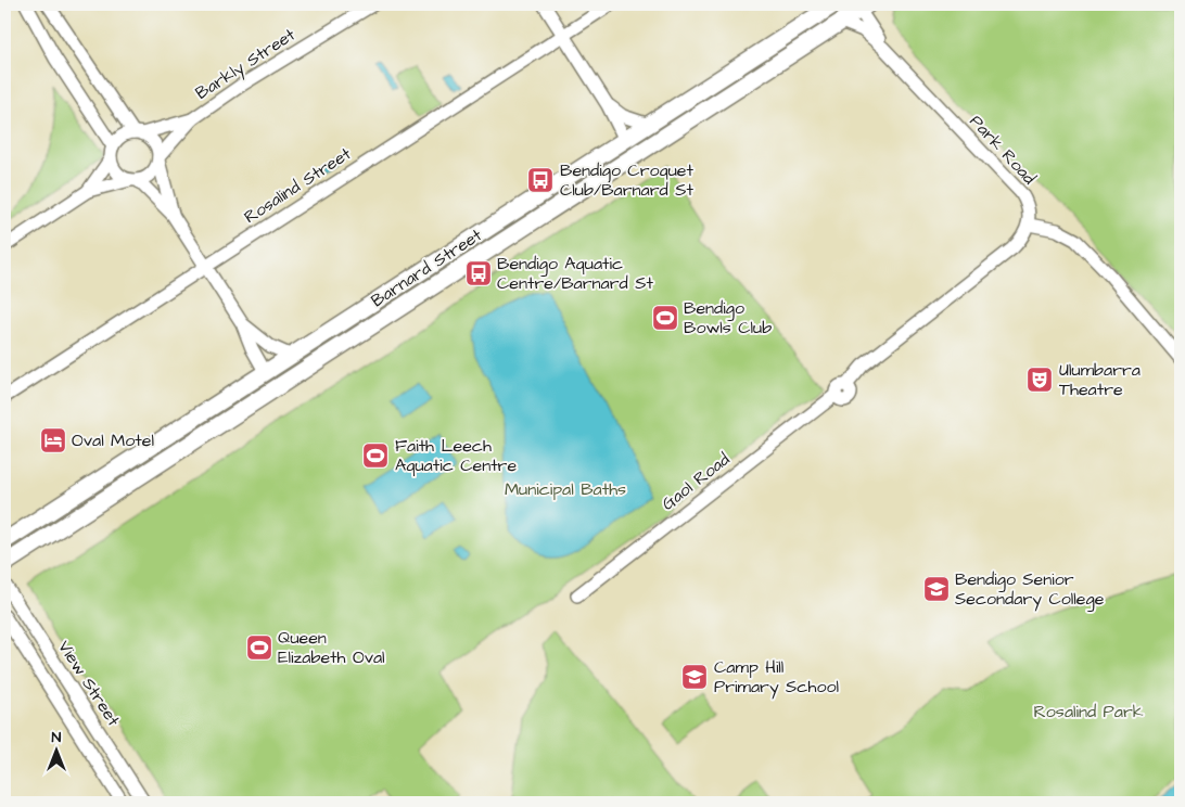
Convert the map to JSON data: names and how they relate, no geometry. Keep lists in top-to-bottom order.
{
  "streets": {
    "main road": ["Barnard Street"],
    "street": [
      "Barkly Street",
      "Park Road",
      "Rosalind Street",
      "Gaol Road",
      "View Street"
    ]
  },
  "crossings": [
    ["Park Road", "Barnard Street"],
    ["Park Road", "Gaol Road"]
  ],
  "parks": ["Municipal Baths", "Rosalind Park"],
  "places": {
    "bus stop": ["Bendigo Croquet Club/Barnard St", "Bendigo Aquatic Centre/Barnard St"],
    "sports": ["Bendigo Bowls Club", "Faith Leech Aquatic Centre", "Queen Elizabeth Oval"],
    "theatre": ["Ulumbarra Theatre"],
    "hotel": ["Oval Motel"],
    "school or university": ["Bendigo Senior Secondary College", "Camp Hill Primary School"]
  },
  "north": "top"
}
